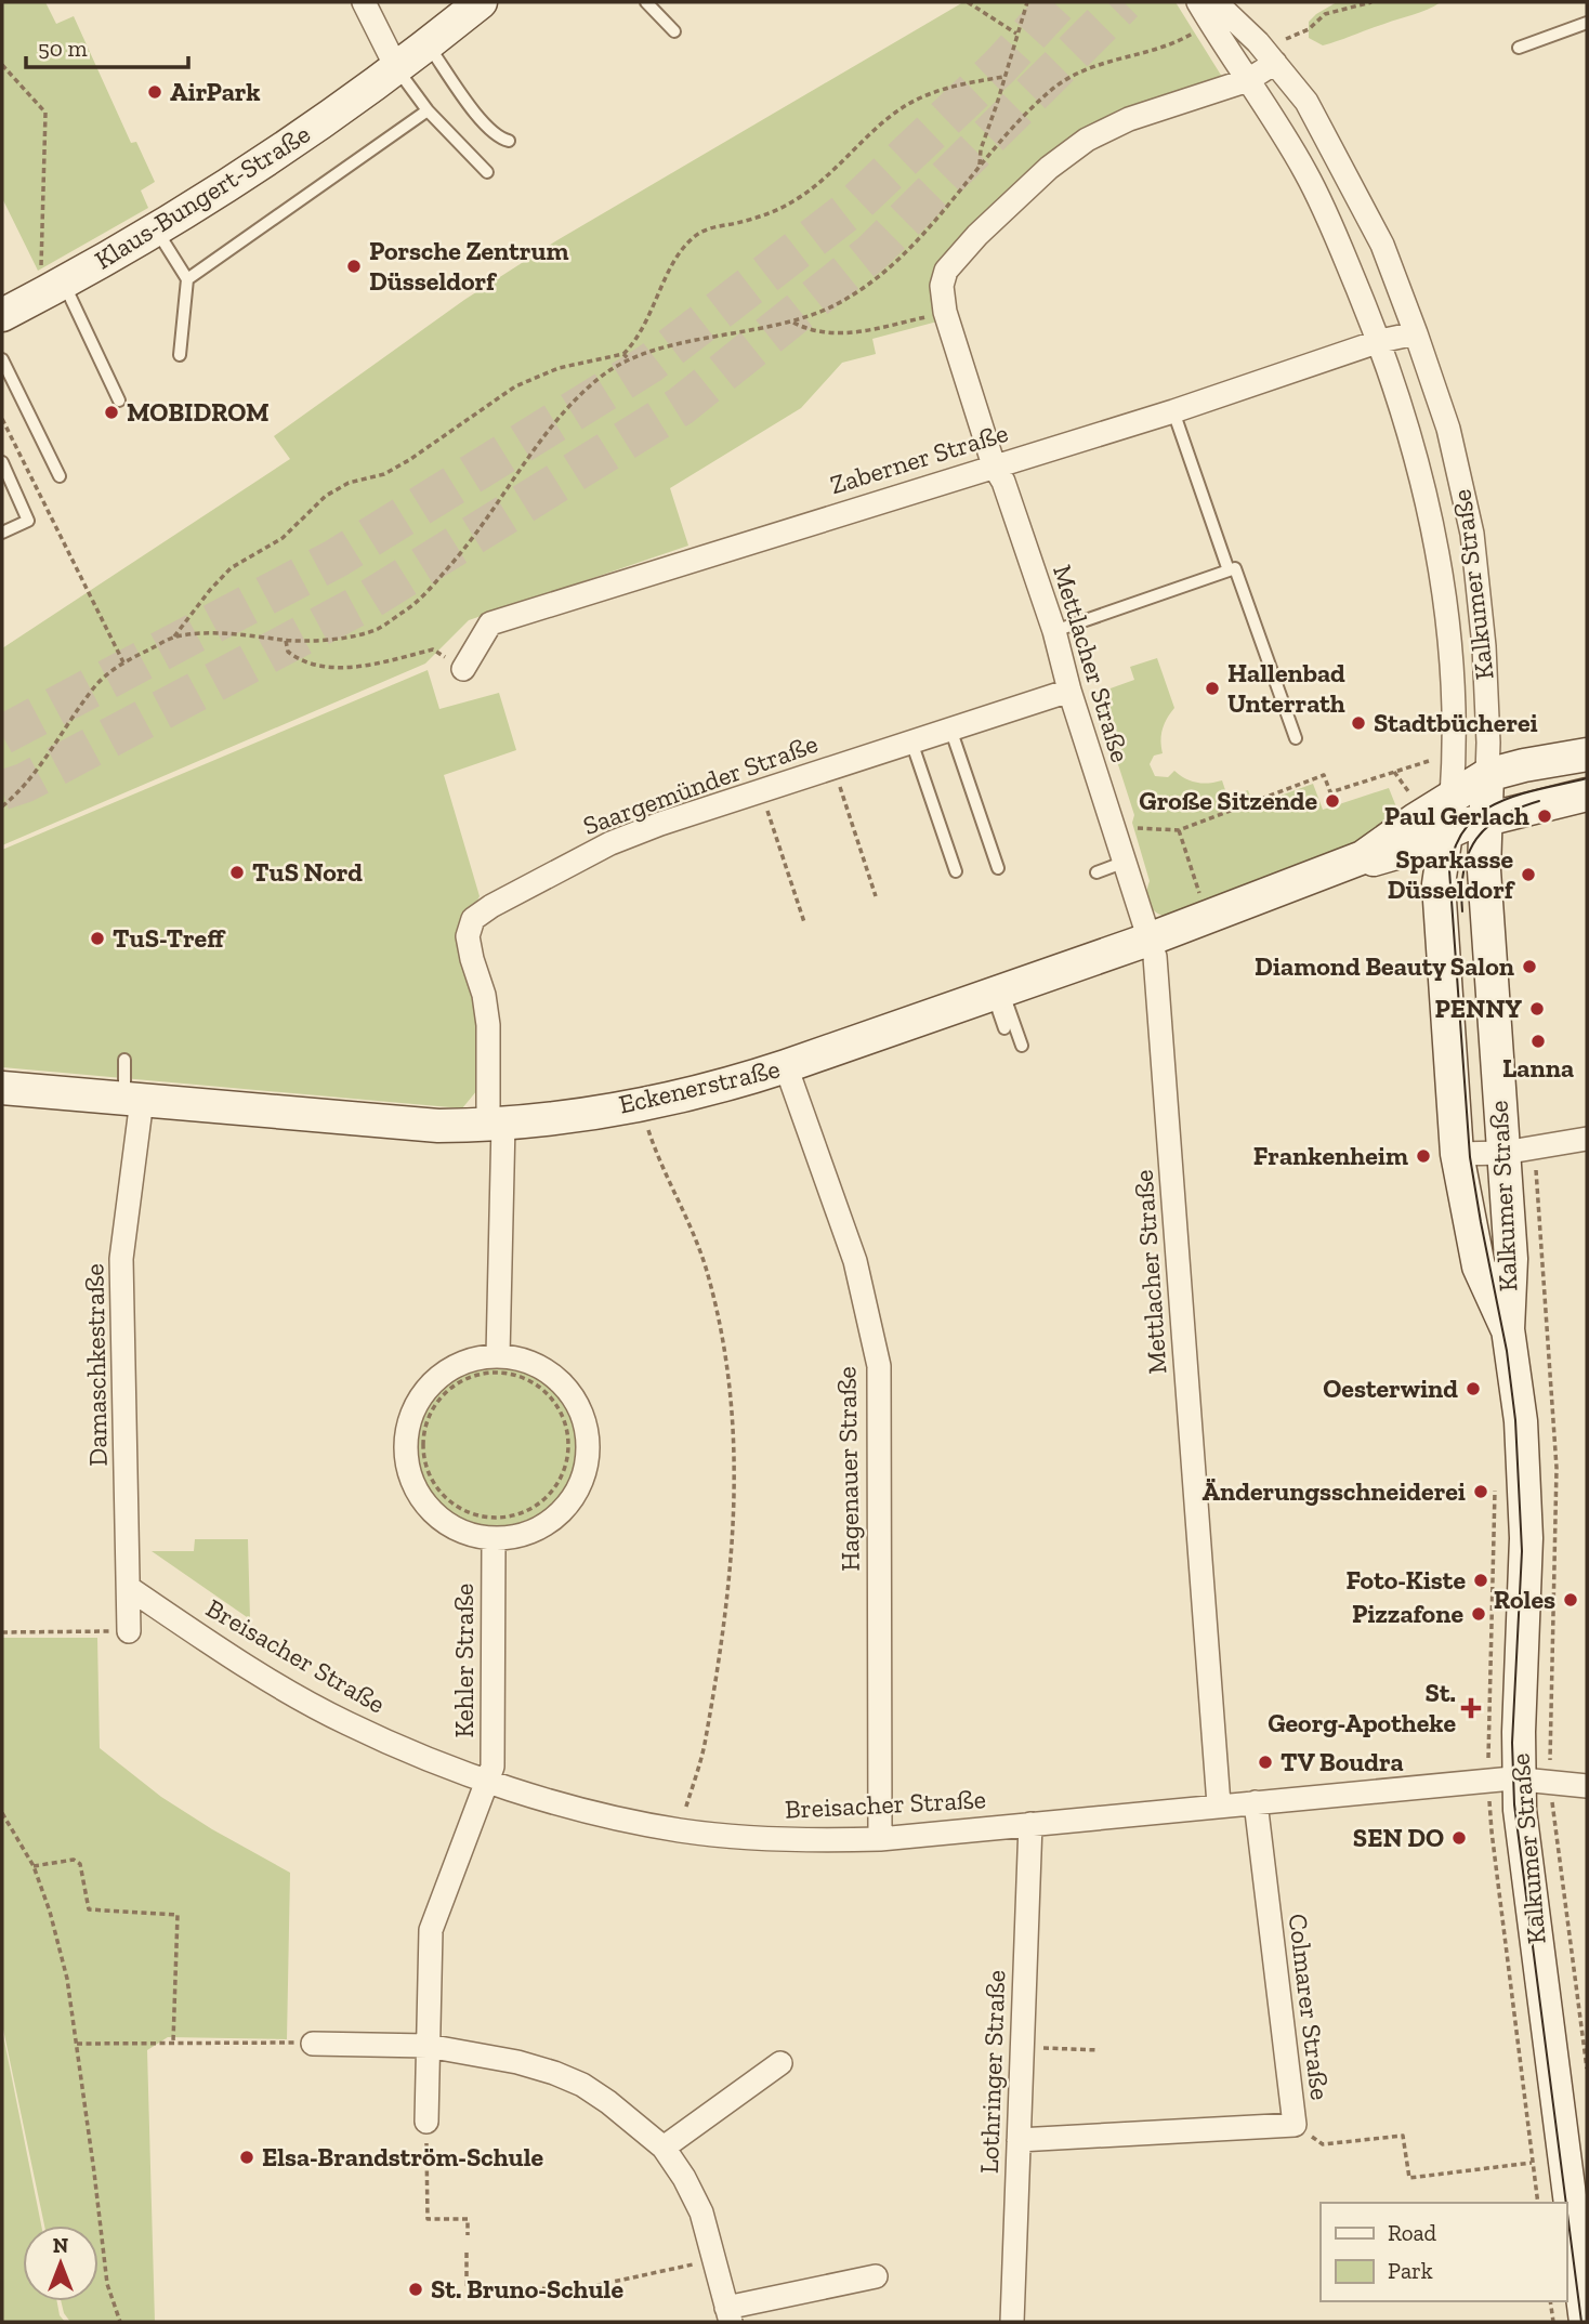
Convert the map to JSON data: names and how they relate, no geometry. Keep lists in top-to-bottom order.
{
  "streets": {
    "main road": ["Klaus-Bungert-Straße", "Kalkumer Straße", "Eckenerstraße"],
    "street": [
      "Zaberner Straße",
      "Mettlacher Straße",
      "Saargemünder Straße",
      "Damaschkestraße",
      "Hagenauer Straße",
      "Breisacher Straße",
      "Kehler Straße",
      "Colmarer Straße",
      "Lothringer Straße"
    ]
  },
  "crossings": [
    ["Zaberner Straße", "Kalkumer Straße"],
    ["Zaberner Straße", "Mettlacher Straße"],
    ["Kalkumer Straße", "Mettlacher Straße"],
    ["Kalkumer Straße", "Eckenerstraße"],
    ["Kalkumer Straße", "Breisacher Straße"],
    ["Mettlacher Straße", "Saargemünder Straße"],
    ["Mettlacher Straße", "Eckenerstraße"],
    ["Mettlacher Straße", "Breisacher Straße"],
    ["Saargemünder Straße", "Eckenerstraße"],
    ["Eckenerstraße", "Damaschkestraße"],
    ["Eckenerstraße", "Hagenauer Straße"],
    ["Damaschkestraße", "Breisacher Straße"],
    ["Hagenauer Straße", "Breisacher Straße"],
    ["Breisacher Straße", "Kehler Straße"],
    ["Breisacher Straße", "Colmarer Straße"],
    ["Breisacher Straße", "Lothringer Straße"],
    ["Colmarer Straße", "Lothringer Straße"]
  ],
  "places": {
    "other": [
      "AirPark",
      "Porsche Zentrum Düsseldorf",
      "MOBIDROM",
      "Hallenbad Unterrath",
      "Stadtbücherei",
      "Große Sitzende",
      "Paul Gerlach",
      "TuS Nord",
      "Sparkasse Düsseldorf",
      "TuS-Treff",
      "Diamond Beauty Salon",
      "PENNY",
      "Lanna",
      "Frankenheim",
      "Oesterwind",
      "Änderungsschneiderei",
      "Foto-Kiste",
      "Roles",
      "Pizzafone",
      "TV Boudra",
      "SEN DO",
      "Elsa-Brandström-Schule",
      "St. Bruno-Schule"
    ],
    "health": ["St. Georg-Apotheke"]
  },
  "legend": ["Road", "Park"],
  "scale_bar": "50 m",
  "north": "top"
}
